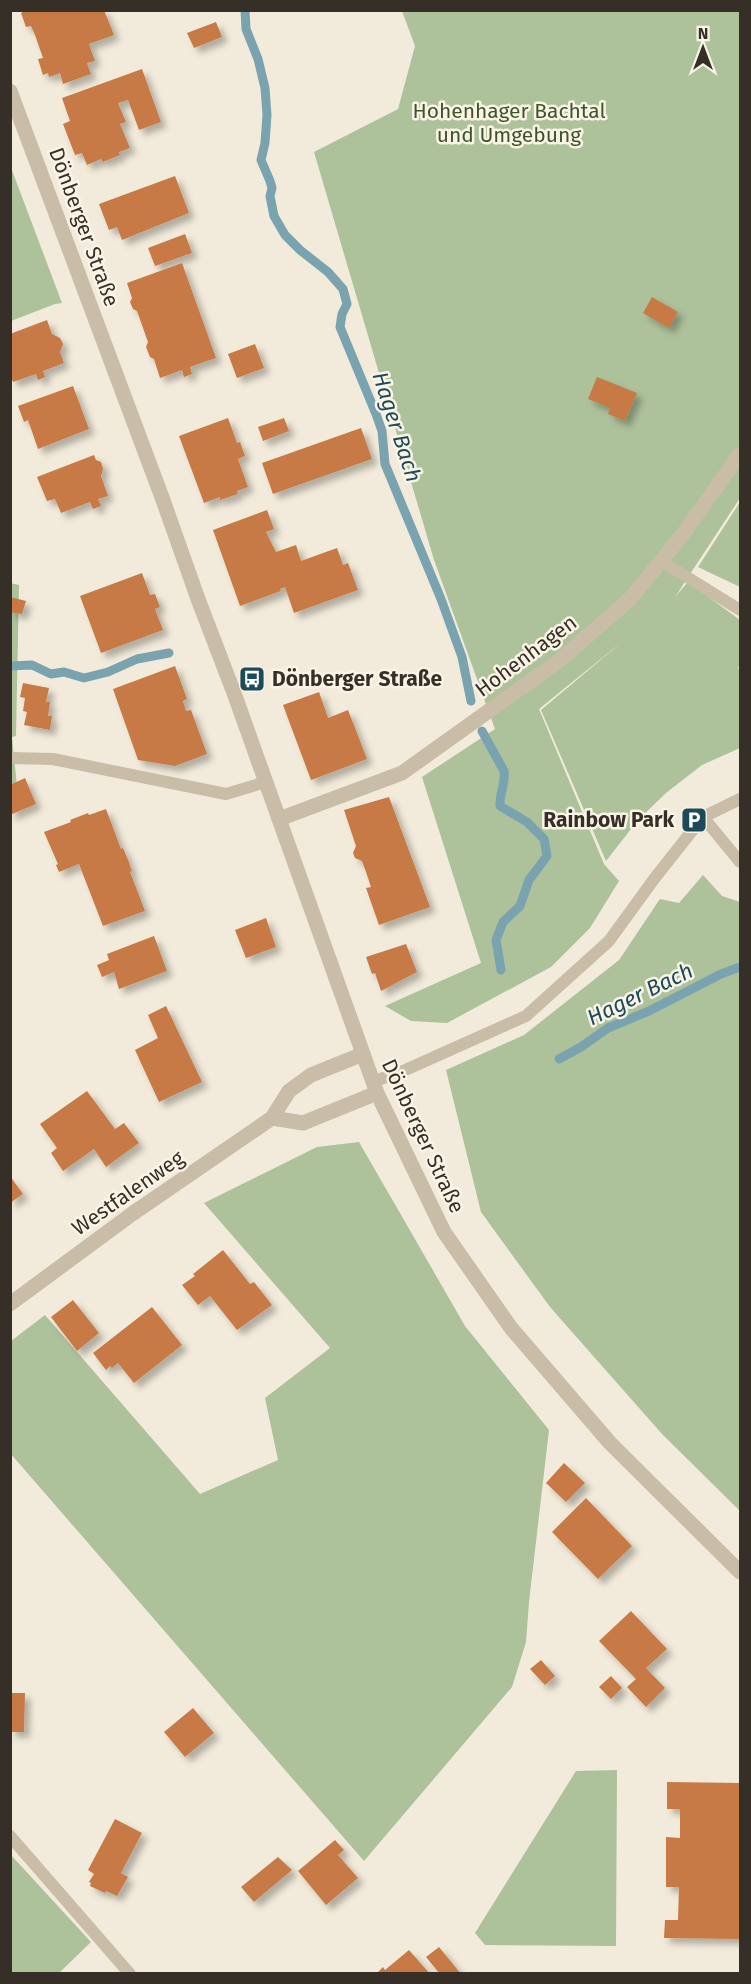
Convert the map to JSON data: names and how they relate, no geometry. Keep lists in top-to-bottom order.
{
  "streets": {
    "street": ["Dönberger Straße", "Hohenhagen", "Westfalenweg"]
  },
  "crossings": [
    ["Dönberger Straße", "Hohenhagen"],
    ["Dönberger Straße", "Westfalenweg"]
  ],
  "water": ["Hager Bach"],
  "parks": ["Hohenhager Bachtal und Umgebung"],
  "places": {
    "bus stop": ["Dönberger Straße"],
    "parking": ["Rainbow Park"]
  },
  "north": "top"
}
